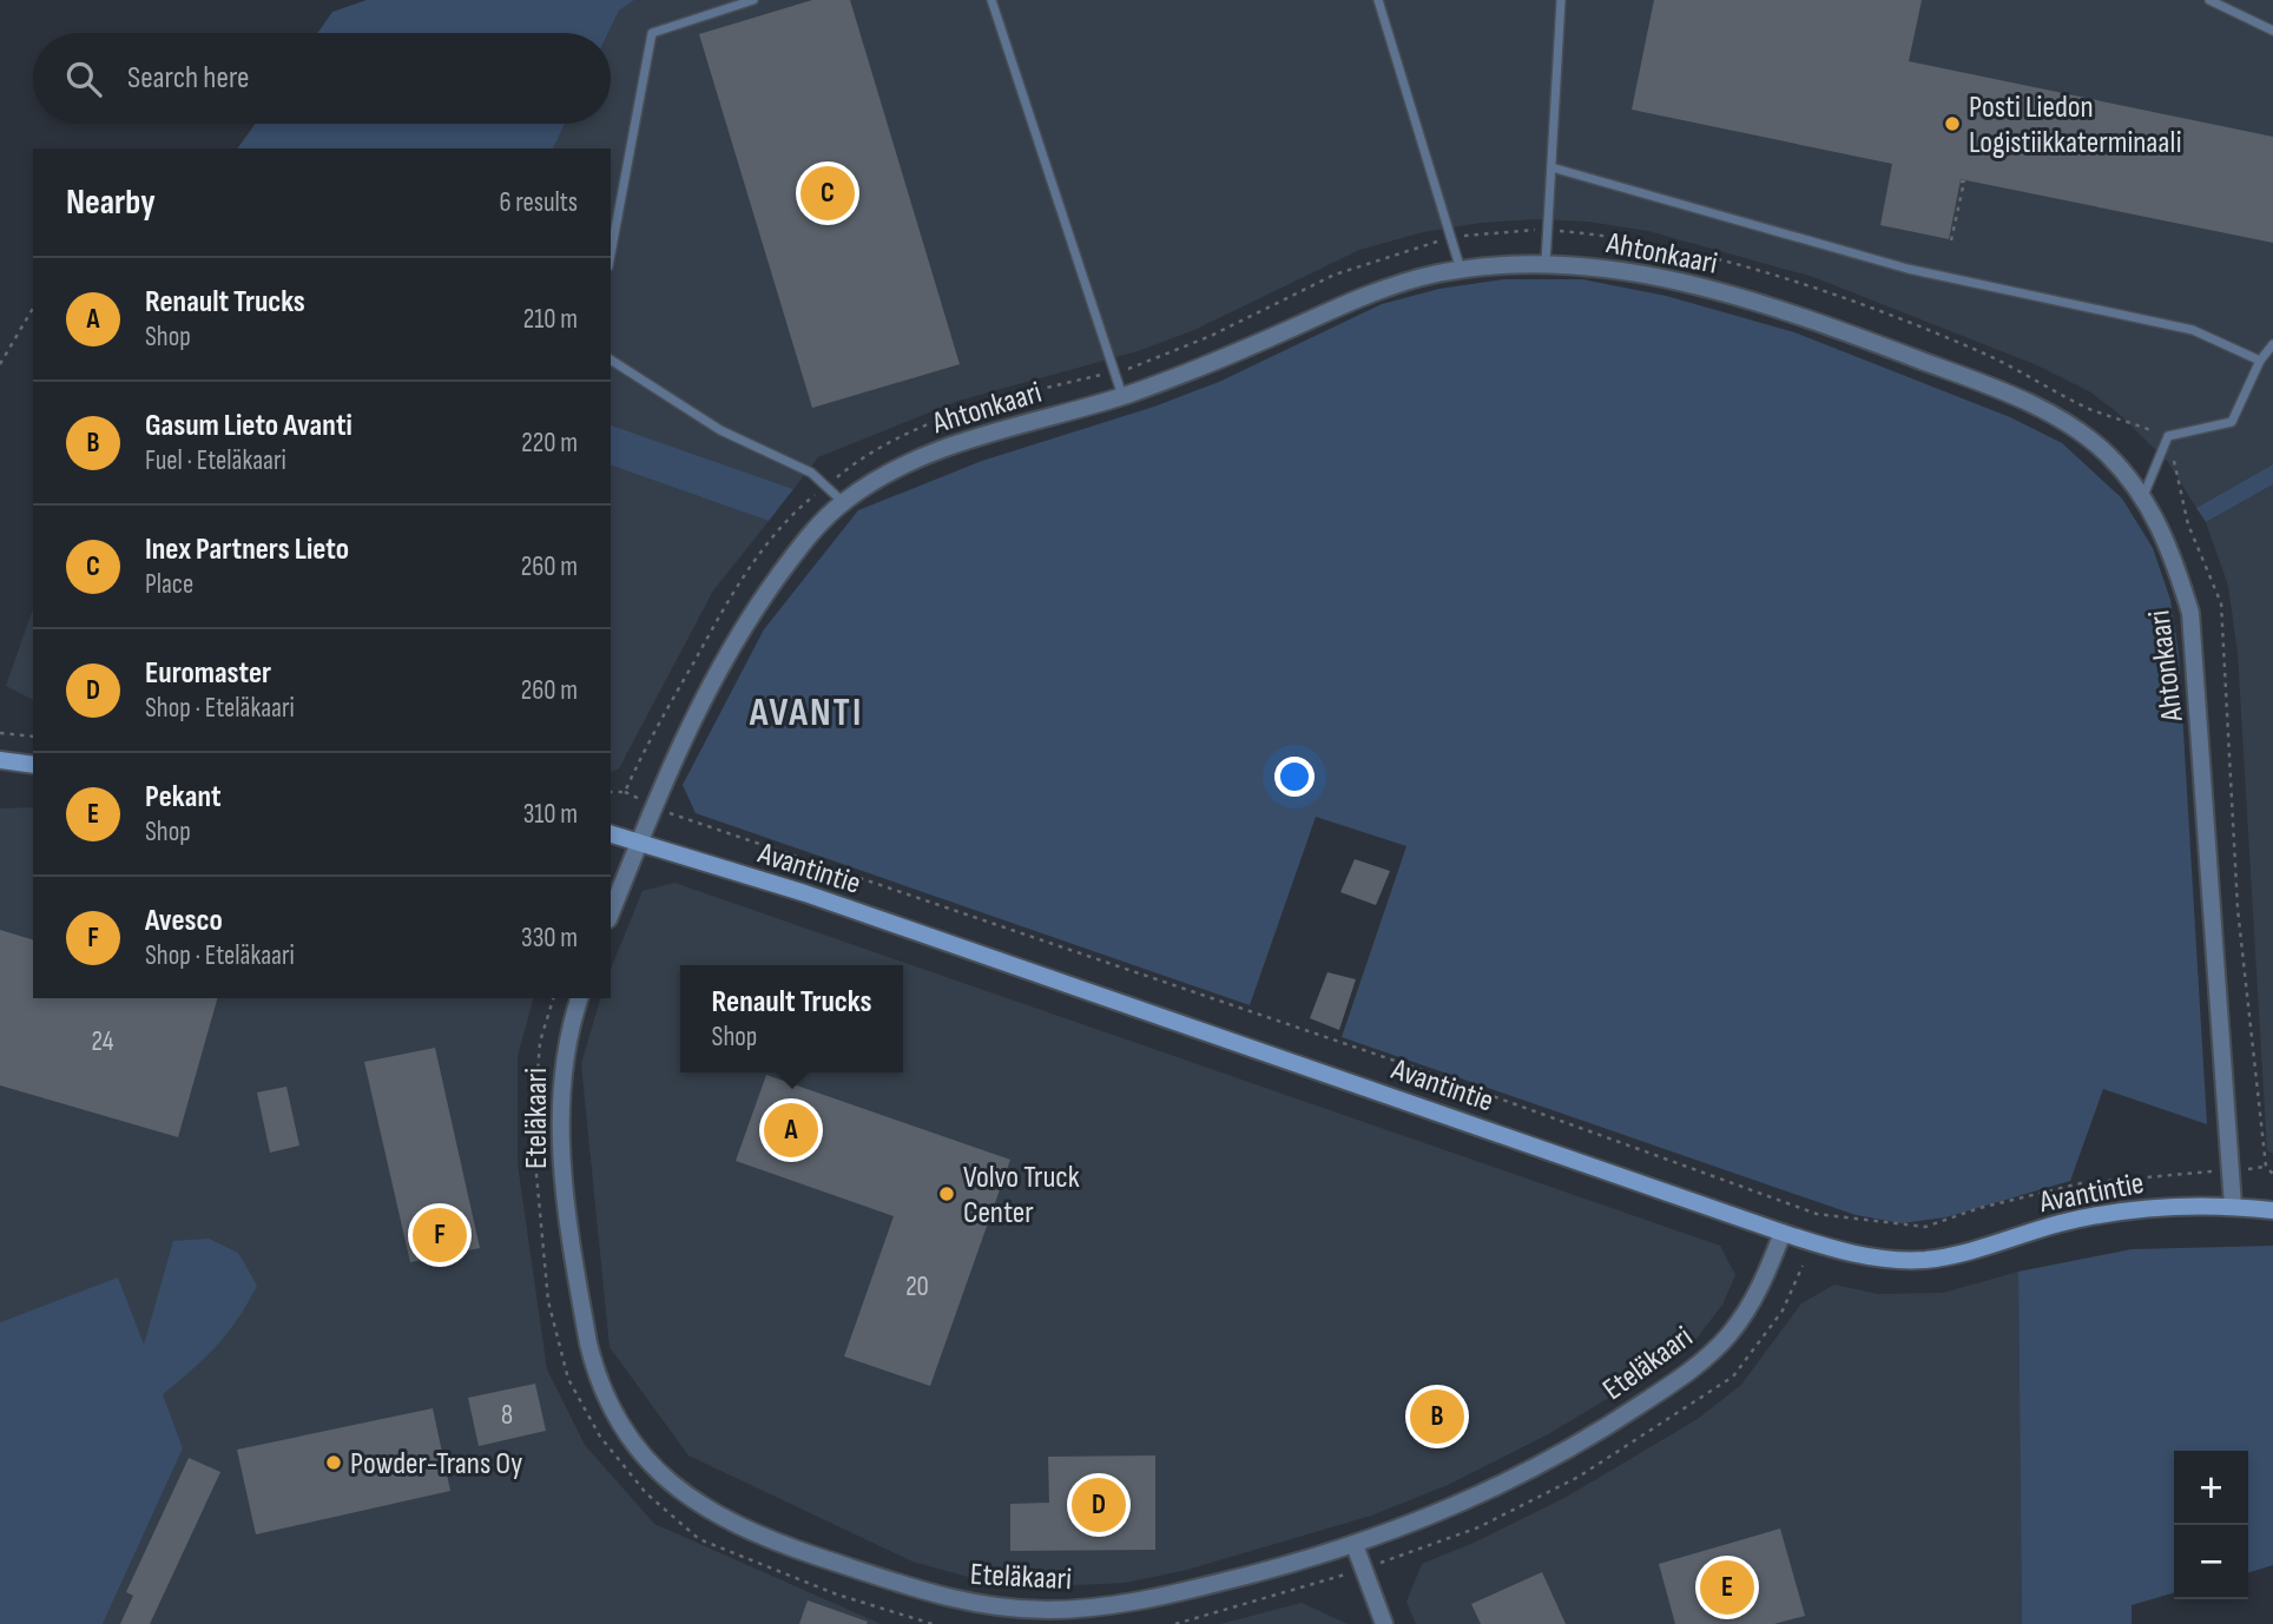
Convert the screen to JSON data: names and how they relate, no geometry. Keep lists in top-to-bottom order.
{
  "streets": {
    "street": ["Ahtonkaari", "Avantintie", "Eteläkaari"]
  },
  "crossings": [
    ["Ahtonkaari", "Avantintie"],
    ["Avantintie", "Eteläkaari"]
  ],
  "districts": ["AVANTI"],
  "places": ["Posti Liedon Logistiikkaterminaali", "Volvo Truck Center", "Powder-Trans Oy"],
  "house_numbers": ["24", "20", "8"],
  "page": {
    "search": "Search here",
    "heading": ["Nearby", "6 results"],
    "pins": [
      "C",
      "A",
      "F",
      "B",
      "D",
      "E"
    ],
    "list": [
      {
        "mark": "A",
        "name": "Renault Trucks",
        "note": "Shop",
        "value": "210 m"
      },
      {
        "mark": "B",
        "name": "Gasum Lieto Avanti",
        "note": "Fuel · Eteläkaari",
        "value": "220 m"
      },
      {
        "mark": "C",
        "name": "Inex Partners Lieto",
        "note": "Place",
        "value": "260 m"
      },
      {
        "mark": "D",
        "name": "Euromaster",
        "note": "Shop · Eteläkaari",
        "value": "260 m"
      },
      {
        "mark": "E",
        "name": "Pekant",
        "note": "Shop",
        "value": "310 m"
      },
      {
        "mark": "F",
        "name": "Avesco",
        "note": "Shop · Eteläkaari",
        "value": "330 m"
      }
    ],
    "popup": ["Renault Trucks", "Shop"],
    "map_buttons": ["+", "−"]
  }
}
